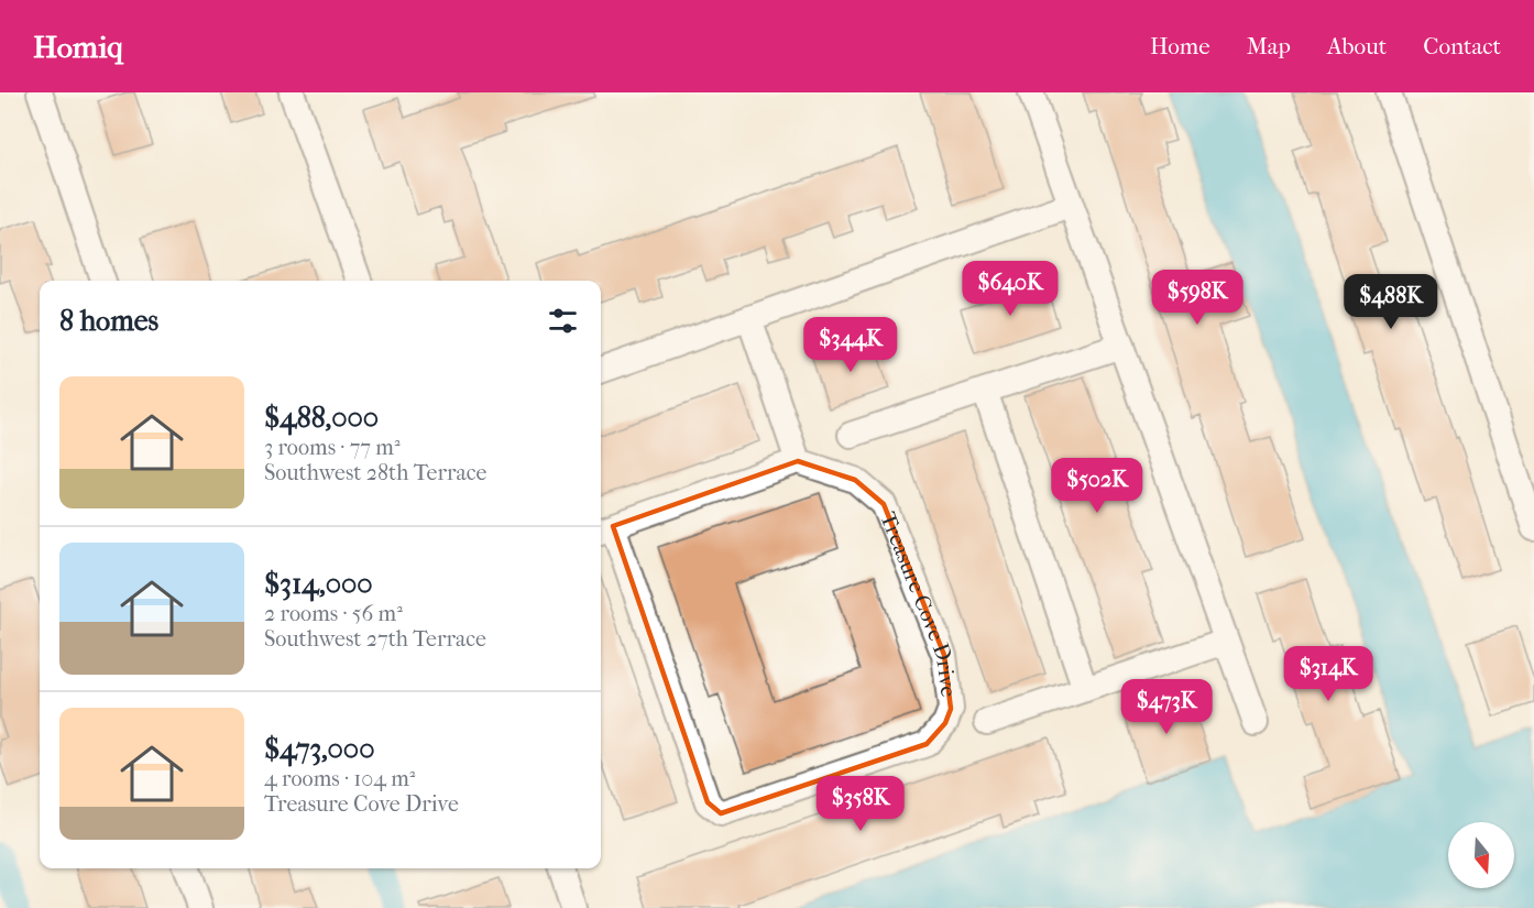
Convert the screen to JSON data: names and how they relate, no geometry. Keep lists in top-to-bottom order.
{
  "streets": {
    "street": ["Treasure Cove Drive"]
  },
  "north": "bottom",
  "page": {
    "header": "Homiq",
    "nav": [
      "Home",
      "Map",
      "About",
      "Contact"
    ],
    "price": [
      "$640K",
      "$598K",
      "$488K",
      "$344K",
      "$502K",
      "$314K",
      "$473K",
      "$358K"
    ],
    "heading": "8 homes",
    "list": [
      {
        "name": "$488,000",
        "note": "3 rooms · 77 m² · Southwest 28th Terrace"
      },
      {
        "name": "$314,000",
        "note": "2 rooms · 56 m² · Southwest 27th Terrace"
      },
      {
        "name": "$473,000",
        "note": "4 rooms · 104 m² · Treasure Cove Drive"
      }
    ]
  }
}
